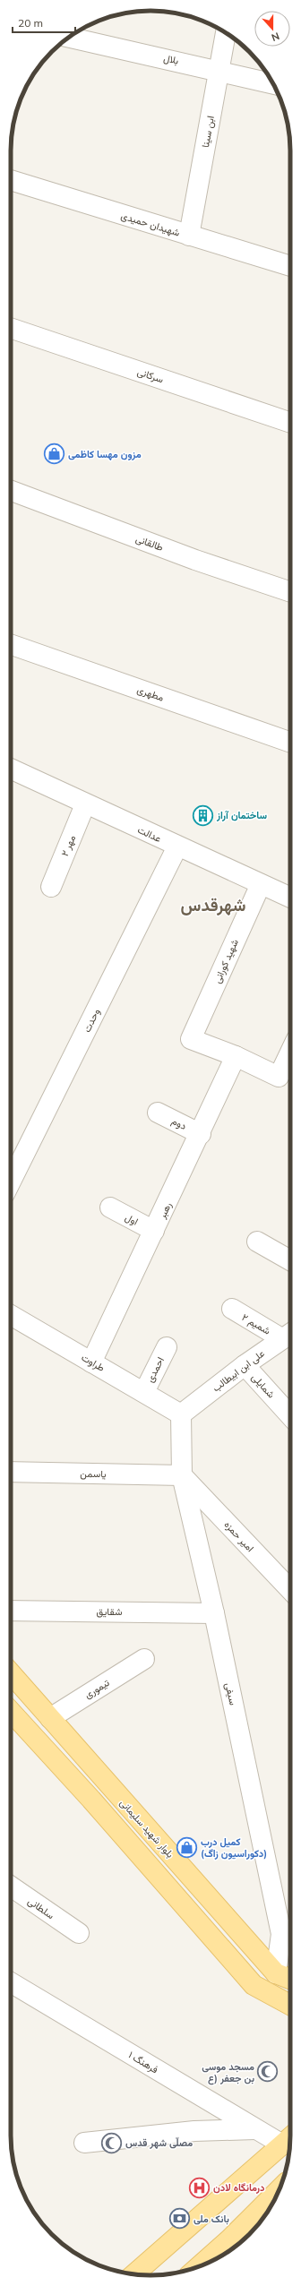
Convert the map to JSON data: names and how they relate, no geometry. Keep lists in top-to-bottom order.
{
  "streets": {
    "main road": ["بلوار شهید سلیمانی"],
    "street": [
      "بلال",
      "ابن سینا",
      "شهیدان حمیدی",
      "سرکانی",
      "طالقانی",
      "مطهری",
      "عدالت",
      "مهر ۲",
      "شهید کورانی",
      "وحدت",
      "دوم",
      "رهبر",
      "اول",
      "شمیم ۲",
      "طراوت",
      "احمدی",
      "علی ابن ابیطالب",
      "شمایلی",
      "یاسمن",
      "امیر حمزه",
      "شقایق",
      "تیموری",
      "سیفی",
      "سلطانی",
      "فرهنگ ۱"
    ]
  },
  "crossings": [
    ["بلال", "ابن سینا"],
    ["ابن سینا", "شهیدان حمیدی"],
    ["عدالت", "مهر ۲"],
    ["عدالت", "شهید کورانی"],
    ["عدالت", "وحدت"],
    ["شهید کورانی", "رهبر"],
    ["دوم", "رهبر"],
    ["رهبر", "اول"],
    ["رهبر", "طراوت"],
    ["شمیم ۲", "علی ابن ابیطالب"],
    ["طراوت", "احمدی"],
    ["طراوت", "علی ابن ابیطالب"],
    ["طراوت", "سیفی"],
    ["علی ابن ابیطالب", "شمایلی"],
    ["علی ابن ابیطالب", "سیفی"],
    ["یاسمن", "امیر حمزه"],
    ["یاسمن", "سیفی"],
    ["امیر حمزه", "سیفی"],
    ["شقایق", "سیفی"],
    ["تیموری", "بلوار شهید سلیمانی"],
    ["سیفی", "بلوار شهید سلیمانی"]
  ],
  "districts": ["شهرقدس"],
  "places": {
    "shop": ["مزون مهسا کاظمی", "کمیل درب (دکوراسیون زاگ)"],
    "building": ["ساختمان آراز"],
    "mosque": ["مسجد موسی بن جعفر (ع", "مصلّی شهر قدس"],
    "hospital": ["درمانگاه لادن"],
    "bank": ["بانک ملی"]
  },
  "scale_bar": "20 m",
  "north": "bottom"
}
